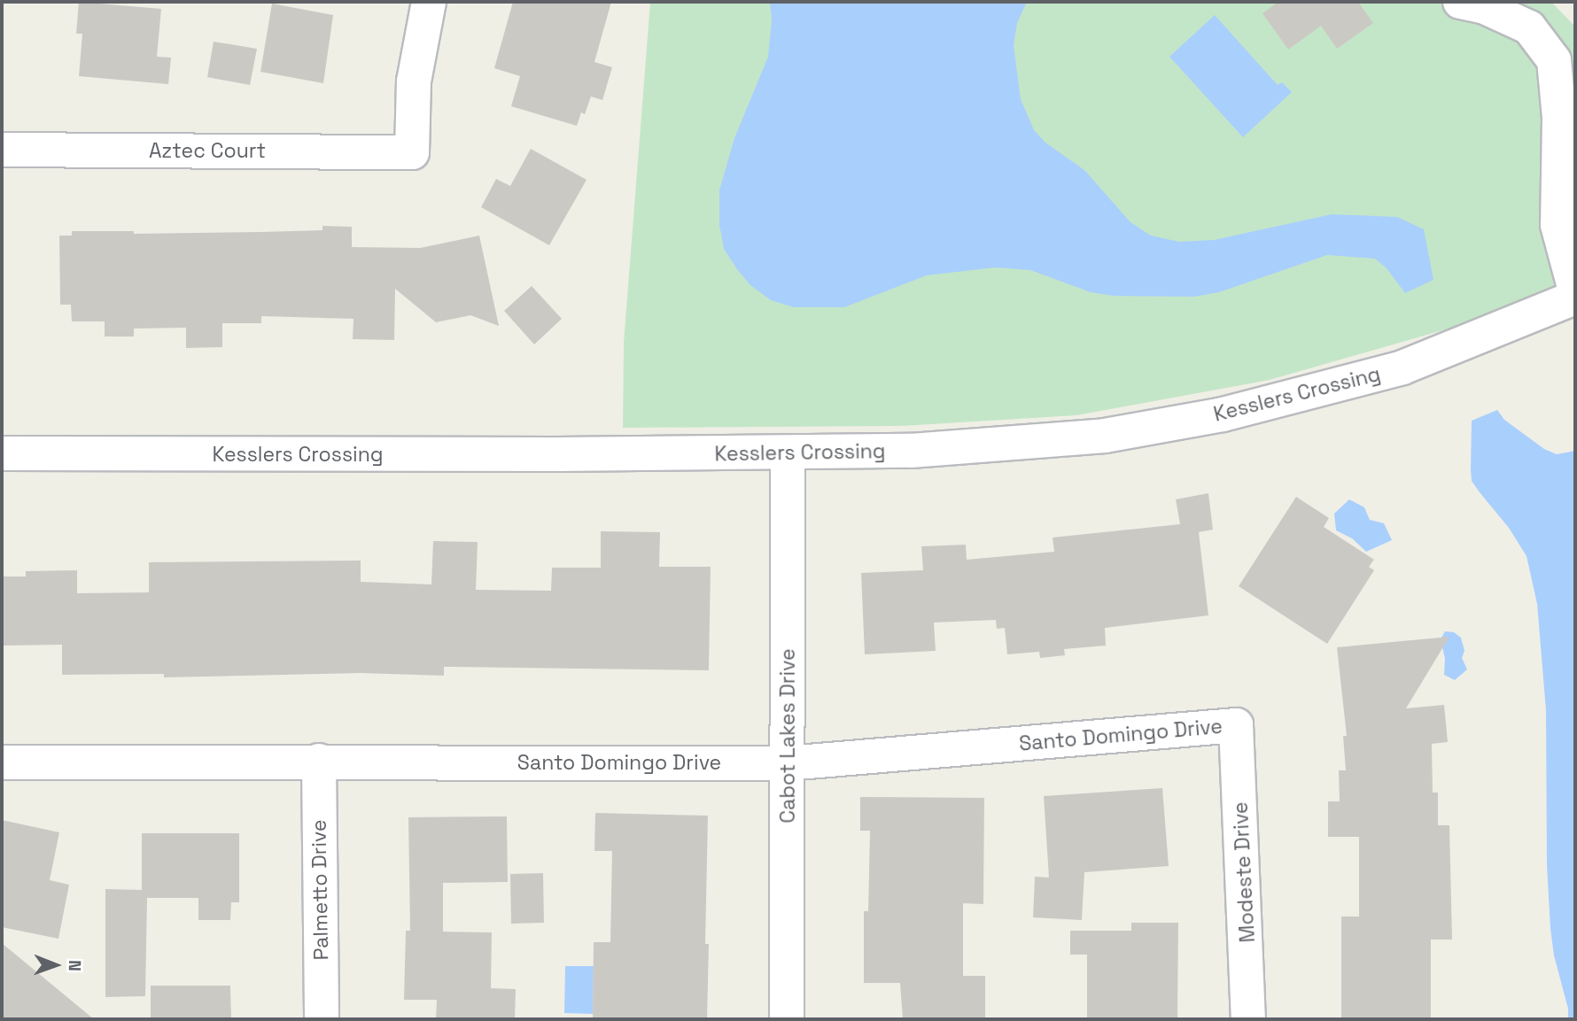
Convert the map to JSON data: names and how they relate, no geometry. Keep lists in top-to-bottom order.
{
  "streets": {
    "street": [
      "Aztec Court",
      "Kesslers Crossing",
      "Santo Domingo Drive",
      "Cabot Lakes Drive",
      "Modeste Drive",
      "Palmetto Drive"
    ]
  },
  "crossings": [
    ["Kesslers Crossing", "Cabot Lakes Drive"],
    ["Santo Domingo Drive", "Cabot Lakes Drive"],
    ["Santo Domingo Drive", "Modeste Drive"],
    ["Santo Domingo Drive", "Palmetto Drive"]
  ],
  "north": "right"
}
